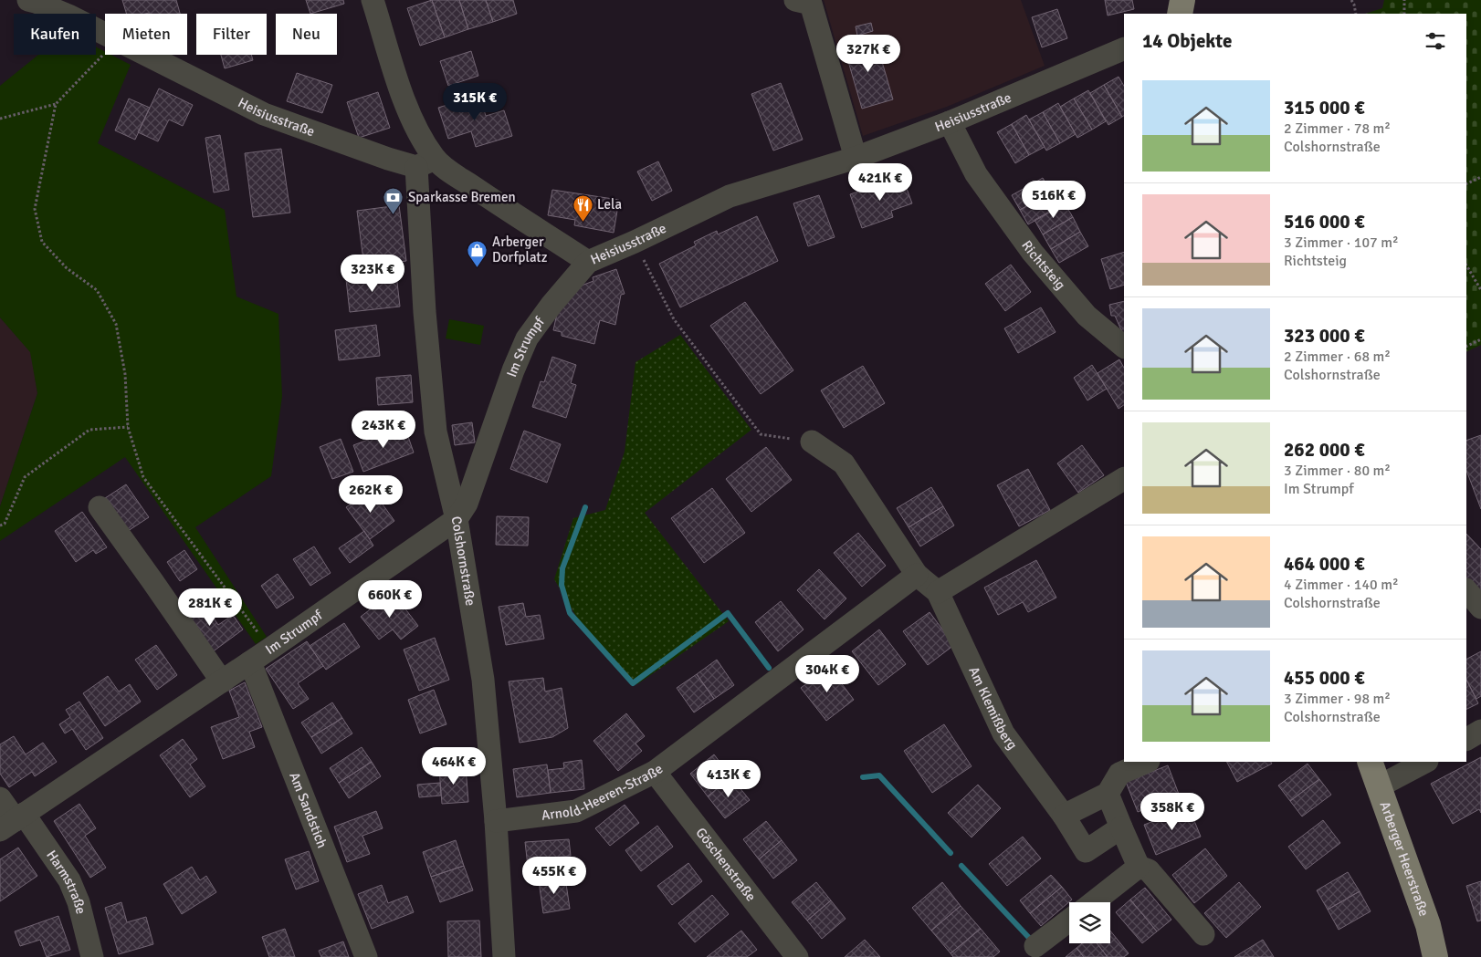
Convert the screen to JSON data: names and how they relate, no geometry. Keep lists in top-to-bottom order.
{
  "streets": {
    "main road": ["Arberger Heerstraße"],
    "street": [
      "Heisiusstraße",
      "Richtsteig",
      "Im Strumpf",
      "Colshornstraße",
      "Am Klemißberg",
      "Arnold-Heeren-Straße",
      "Am Sandstich",
      "Göschenstraße",
      "Harmstraße"
    ]
  },
  "crossings": [
    ["Heisiusstraße", "Richtsteig"],
    ["Heisiusstraße", "Im Strumpf"],
    ["Heisiusstraße", "Colshornstraße"],
    ["Im Strumpf", "Colshornstraße"],
    ["Im Strumpf", "Am Sandstich"],
    ["Im Strumpf", "Harmstraße"],
    ["Colshornstraße", "Arnold-Heeren-Straße"],
    ["Am Klemißberg", "Arnold-Heeren-Straße"],
    ["Arnold-Heeren-Straße", "Göschenstraße"]
  ],
  "places": {
    "bank": ["Sparkasse Bremen"],
    "restaurant": ["Lela"],
    "shop": ["Arberger Dorfplatz"]
  },
  "page": {
    "chip": [
      "Kaufen",
      "Mieten",
      "Filter",
      "Neu"
    ],
    "heading": "14 Objekte",
    "price": [
      "327K €",
      "315K €",
      "421K €",
      "516K €",
      "323K €",
      "243K €",
      "262K €",
      "660K €",
      "281K €",
      "304K €",
      "464K €",
      "413K €",
      "358K €",
      "455K €"
    ],
    "list": [
      {
        "name": "315 000 €",
        "note": "2 Zimmer · 78 m² · Colshornstraße"
      },
      {
        "name": "516 000 €",
        "note": "3 Zimmer · 107 m² · Richtsteig"
      },
      {
        "name": "323 000 €",
        "note": "2 Zimmer · 68 m² · Colshornstraße"
      },
      {
        "name": "262 000 €",
        "note": "3 Zimmer · 80 m² · Im Strumpf"
      },
      {
        "name": "464 000 €",
        "note": "4 Zimmer · 140 m² · Colshornstraße"
      },
      {
        "name": "455 000 €",
        "note": "3 Zimmer · 98 m² · Colshornstraße"
      }
    ]
  }
}
